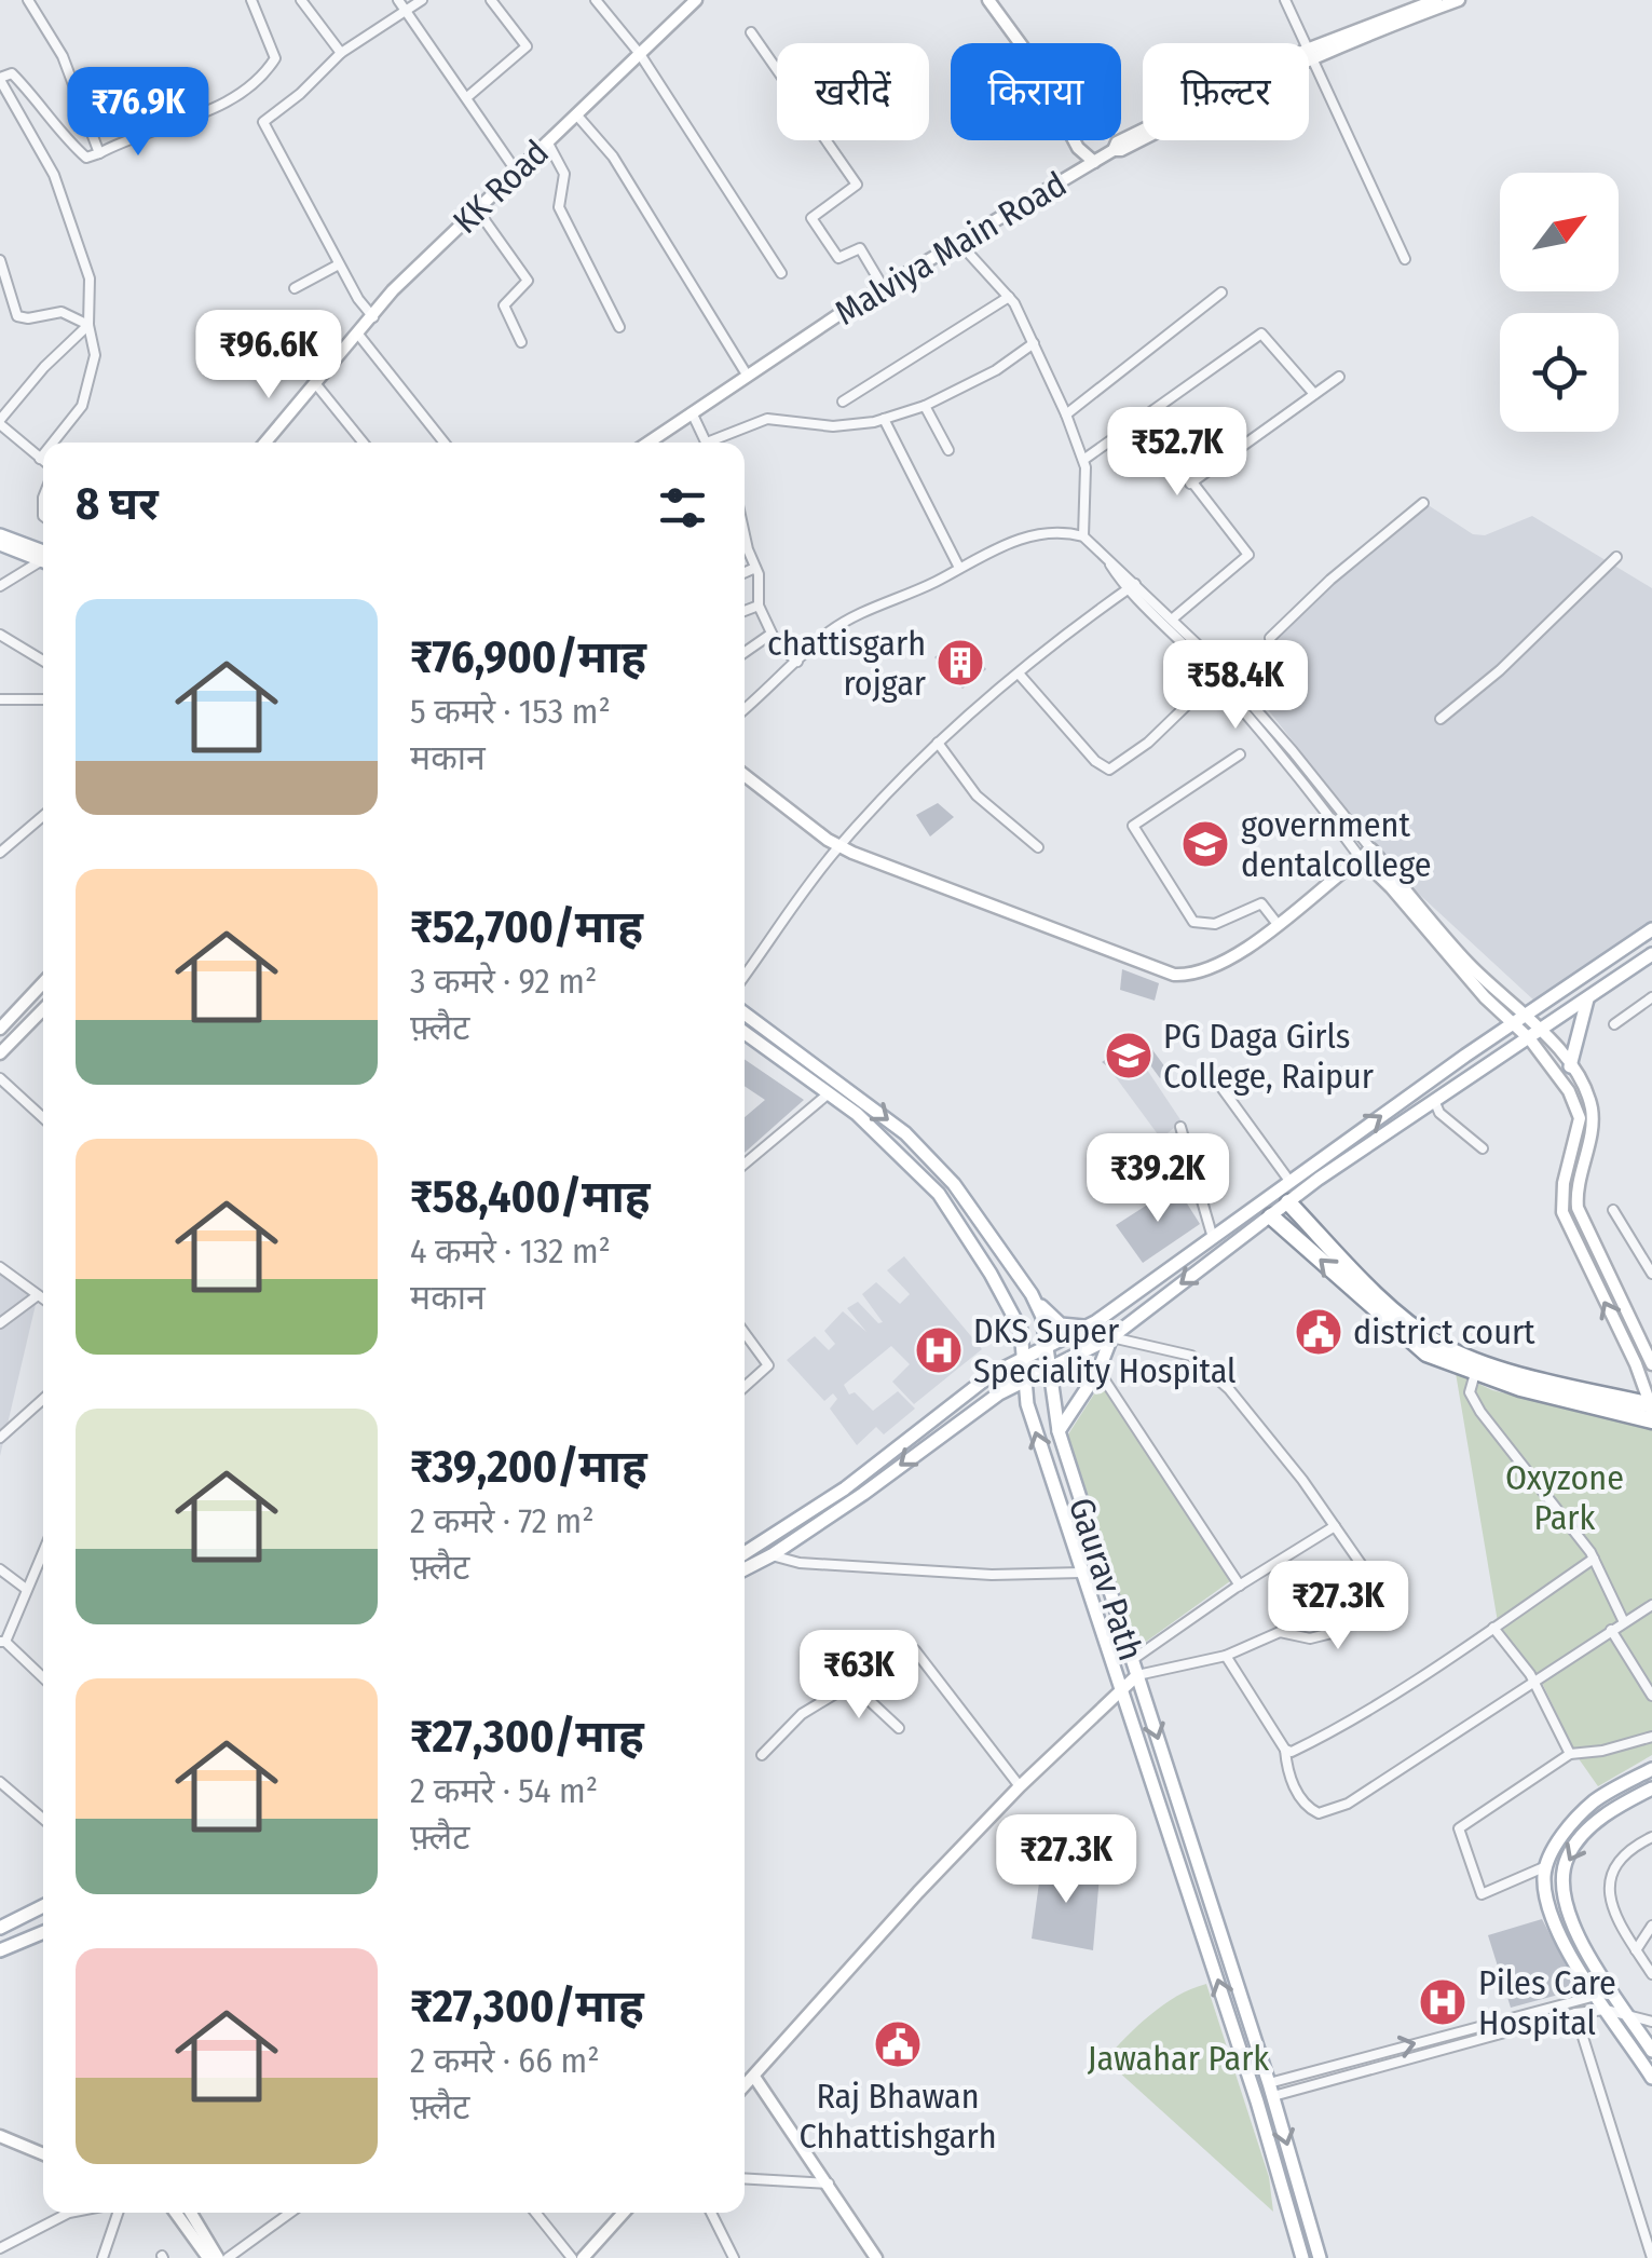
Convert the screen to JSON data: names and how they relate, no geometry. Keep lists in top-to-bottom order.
{
  "streets": {
    "main road": ["Gaurav Path"],
    "street": ["KK Road", "Malviya Main Road"]
  },
  "parks": ["Oxyzone Park", "Jawahar Park"],
  "places": {
    "building": ["chattisgarh rojgar"],
    "school or university": ["government dentalcollege", "PG Daga Girls College, Raipur"],
    "public building": ["district court", "Raj Bhawan Chhattishgarh"],
    "hospital": ["DKS Super Speciality Hospital", "Piles Care Hospital"]
  },
  "north": "top right",
  "page": {
    "chip": ["खरीदें", "किराया", "फ़िल्टर"],
    "price": [
      "₹76.9K",
      "₹96.6K",
      "₹52.7K",
      "₹58.4K",
      "₹39.2K",
      "₹27.3K",
      "₹63K",
      "₹27.3K"
    ],
    "heading": "8 घर",
    "list": [
      {
        "name": "₹76,900/माह",
        "note": "5 कमरे · 153 m² · मकान"
      },
      {
        "name": "₹52,700/माह",
        "note": "3 कमरे · 92 m² · फ़्लैट"
      },
      {
        "name": "₹58,400/माह",
        "note": "4 कमरे · 132 m² · मकान"
      },
      {
        "name": "₹39,200/माह",
        "note": "2 कमरे · 72 m² · फ़्लैट"
      },
      {
        "name": "₹27,300/माह",
        "note": "2 कमरे · 54 m² · फ़्लैट"
      },
      {
        "name": "₹27,300/माह",
        "note": "2 कमरे · 66 m² · फ़्लैट"
      }
    ]
  }
}
